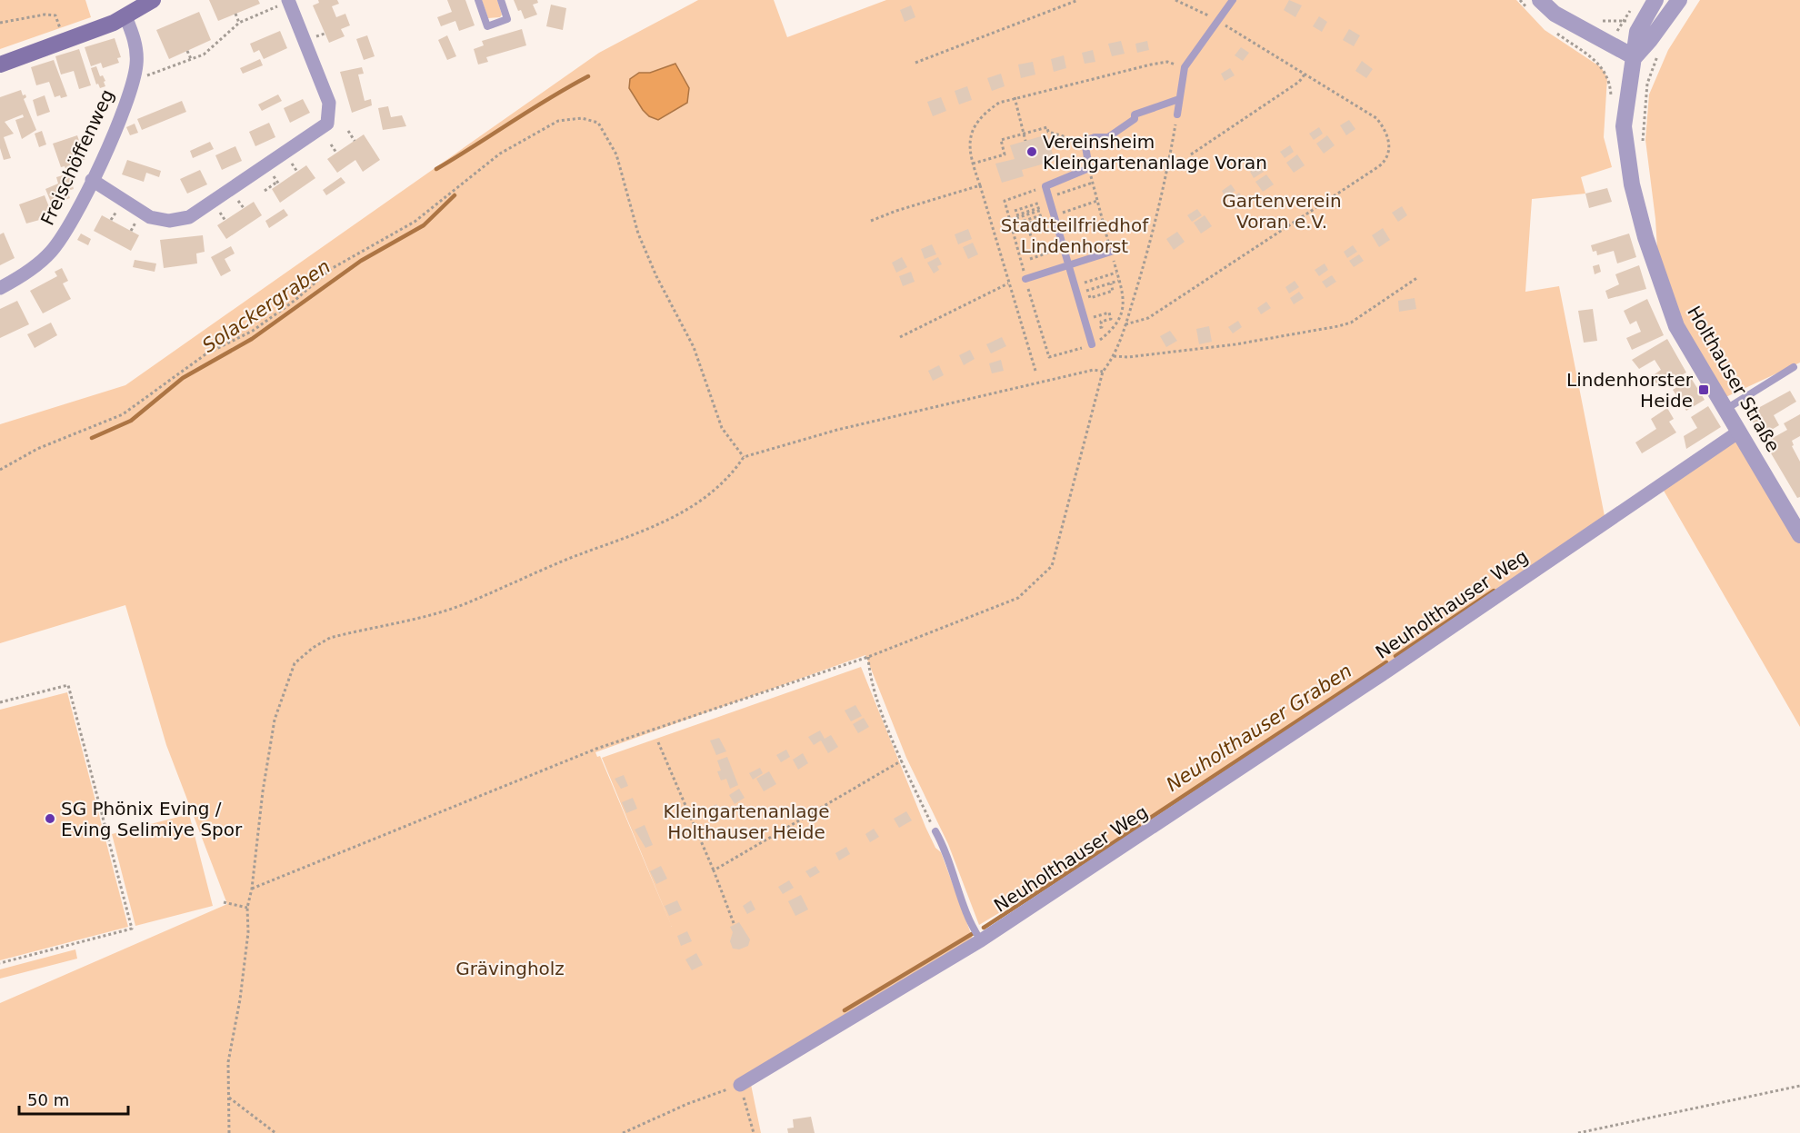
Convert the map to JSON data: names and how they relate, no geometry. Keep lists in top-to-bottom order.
{
  "streets": {
    "street": ["Freischöffenweg", "Holthauser Straße", "Neuholthauser Weg"]
  },
  "crossings": [
    ["Holthauser Straße", "Neuholthauser Weg"]
  ],
  "water": ["Solackergraben", "Neuholthauser Graben"],
  "parks": [
    "Gartenverein Voran e.V.",
    "Stadtteilfriedhof Lindenhorst",
    "Kleingartenanlage Holthauser Heide",
    "Grävingholz"
  ],
  "places": {
    "other": ["Vereinsheim Kleingartenanlage Voran", "SG Phönix Eving / Eving Selimiye Spor"],
    "transit": ["Lindenhorster Heide"]
  },
  "scale_bar": "50 m"
}
